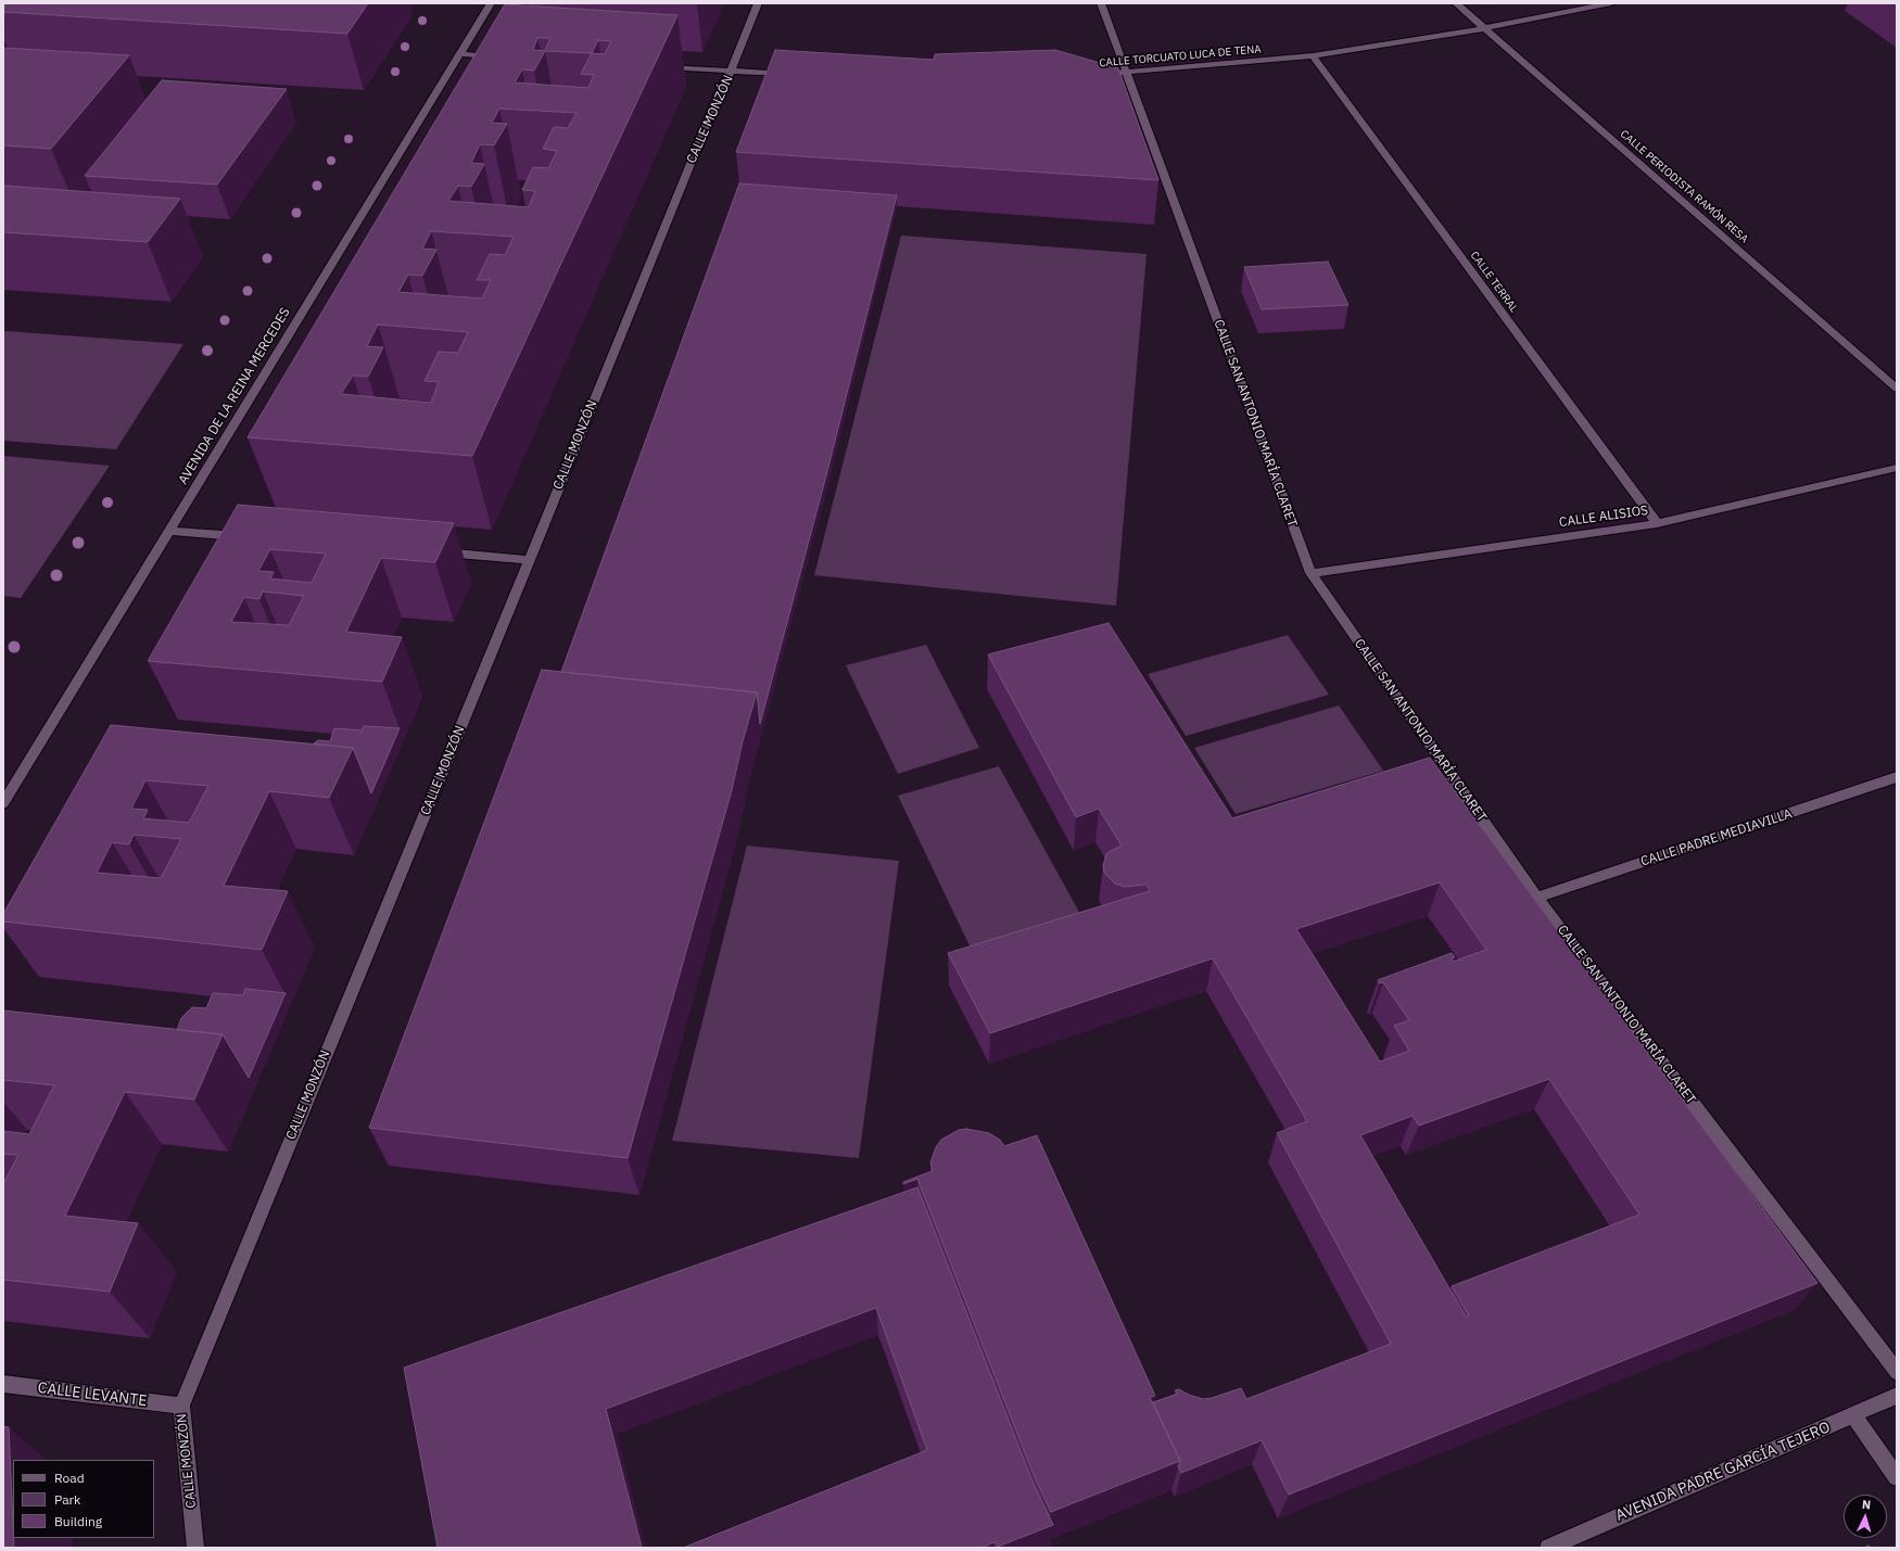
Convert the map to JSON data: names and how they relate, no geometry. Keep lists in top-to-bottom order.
{
  "streets": {
    "street": [
      "CALLE TORCUATO LUCA DE TENA",
      "CALLE MONZÓN",
      "CALLE PERIODISTA RAMÓN RESA",
      "CALLE TERRAL",
      "AVENIDA DE LA REINA MERCEDES",
      "CALLE SAN ANTONIO MARÍA CLARET",
      "CALLE ALISIOS",
      "CALLE PADRE MEDIAVILLA",
      "CALLE LEVANTE",
      "AVENIDA PADRE GARCÍA TEJERO"
    ]
  },
  "crossings": [
    ["CALLE TORCUATO LUCA DE TENA", "CALLE PERIODISTA RAMÓN RESA"],
    ["CALLE TORCUATO LUCA DE TENA", "CALLE TERRAL"],
    ["CALLE TORCUATO LUCA DE TENA", "CALLE SAN ANTONIO MARÍA CLARET"],
    ["CALLE MONZÓN", "CALLE LEVANTE"],
    ["CALLE TERRAL", "CALLE ALISIOS"],
    ["CALLE SAN ANTONIO MARÍA CLARET", "CALLE ALISIOS"],
    ["CALLE SAN ANTONIO MARÍA CLARET", "CALLE PADRE MEDIAVILLA"]
  ],
  "legend": ["Road", "Park", "Building"],
  "north": "top"
}
